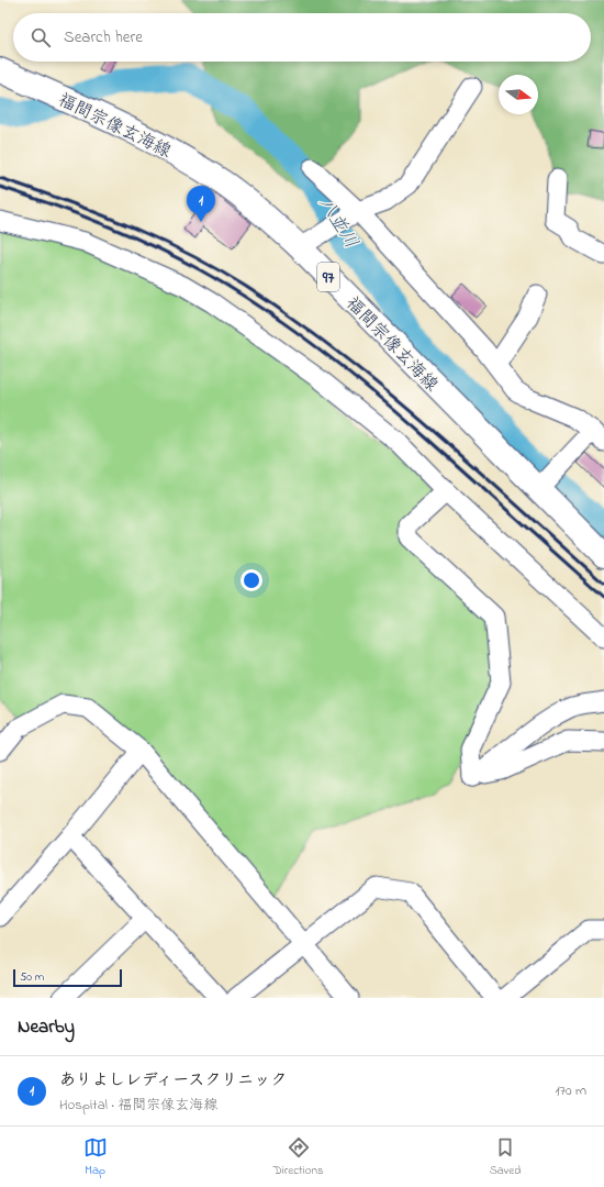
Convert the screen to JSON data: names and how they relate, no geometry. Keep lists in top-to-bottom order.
{
  "streets": {
    "main road": ["福間宗像玄海線", "97"]
  },
  "water": ["八並川"],
  "scale_bar": "50 m",
  "north": "right",
  "page": {
    "search": "Search here",
    "pins": "1",
    "scale": "50 m",
    "heading": "Nearby",
    "list": [
      {
        "mark": "1",
        "name": "ありよしレディースクリニック",
        "note": "Hospital · 福間宗像玄海線",
        "value": "170 m"
      }
    ],
    "nav": ["Map", "Directions", "Saved"]
  }
}
